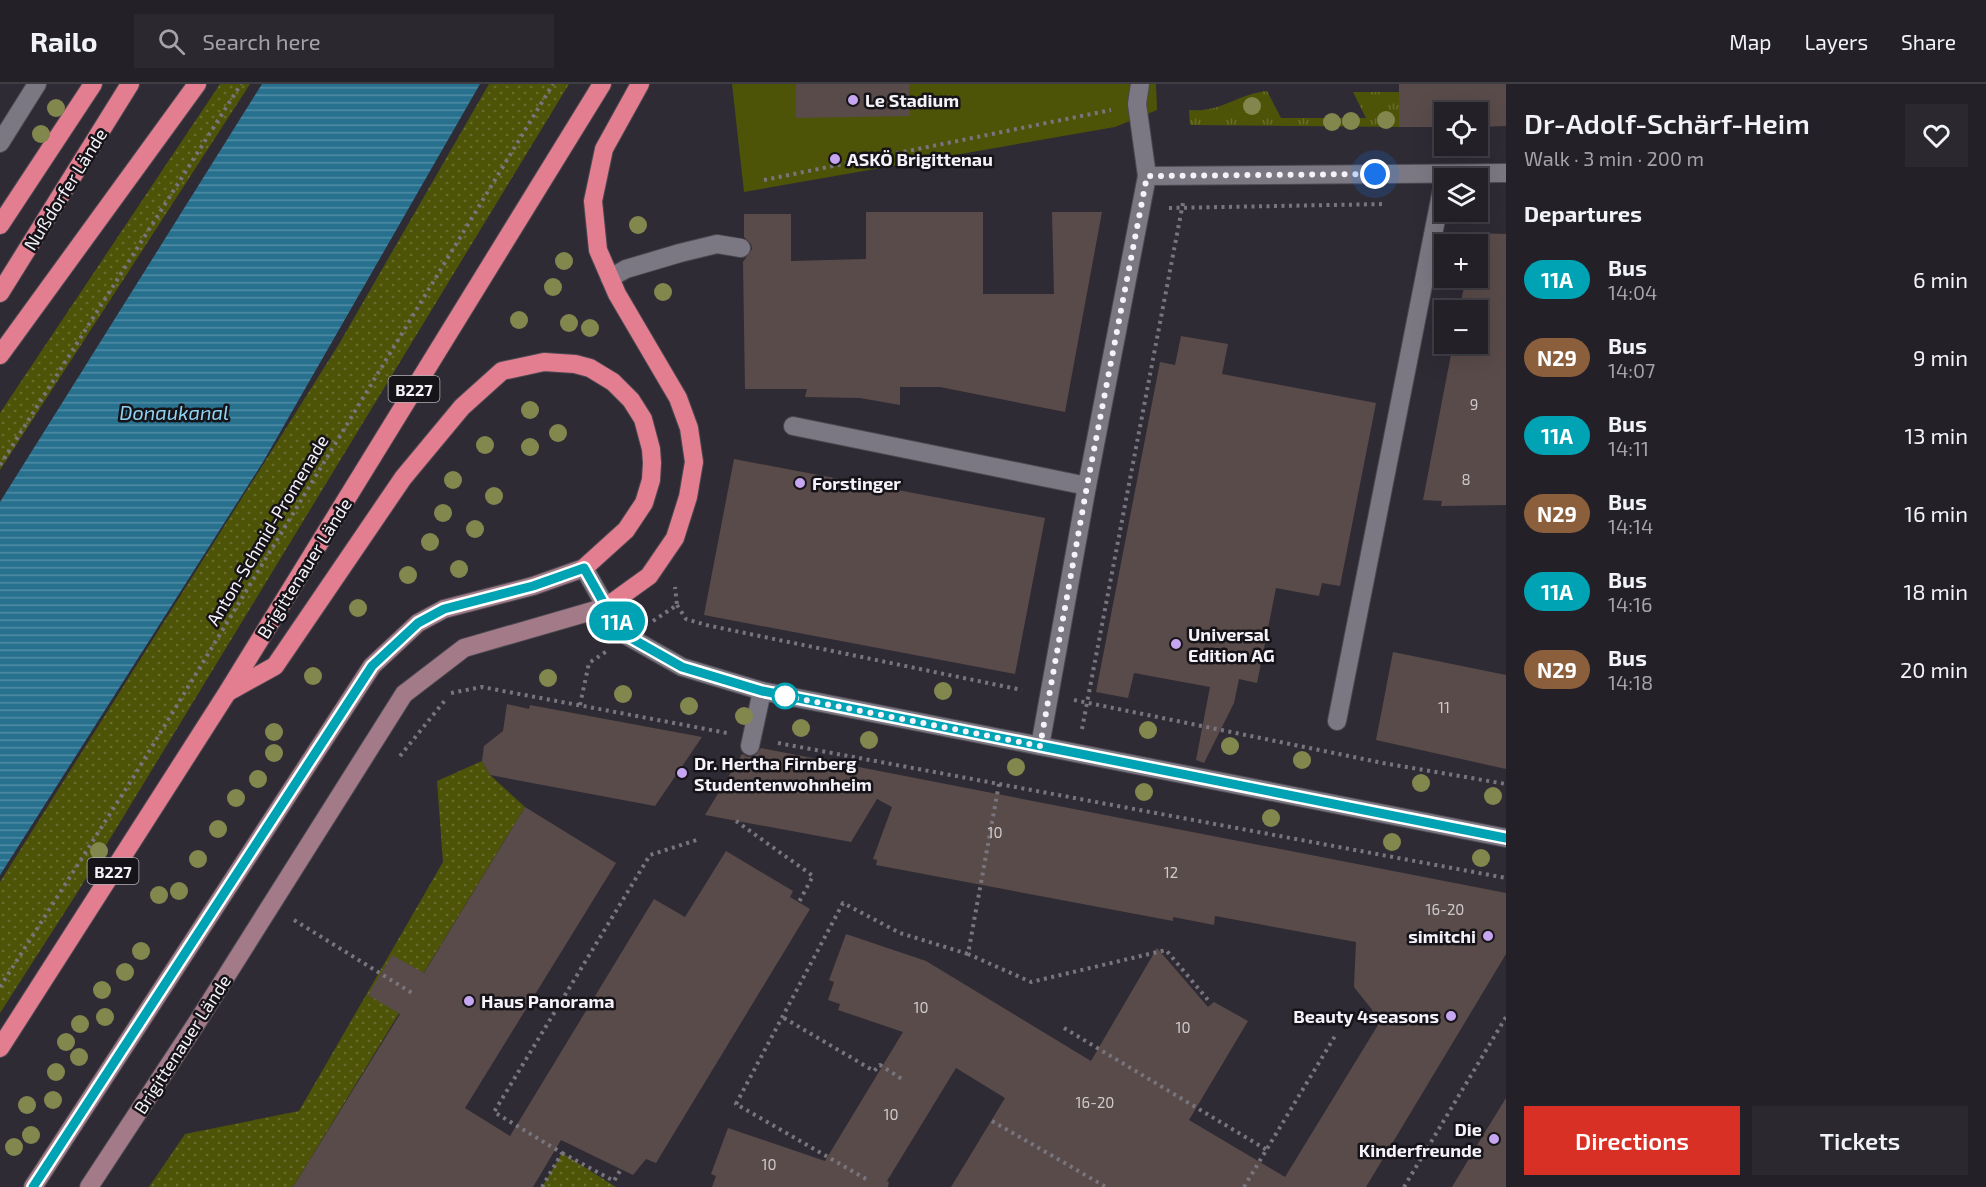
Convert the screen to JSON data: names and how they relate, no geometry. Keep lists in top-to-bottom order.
{
  "streets": {
    "highway": ["Nußdorfer Lände", "B227", "Brigittenauer Lände"],
    "path": ["Anton-Schmid-Promenade"]
  },
  "water": ["Donaukanal"],
  "places": [
    "Le Stadium",
    "ASKÖ Brigittenau",
    "Forstinger",
    "Universal Edition AG",
    "Dr. Hertha Firnberg Studentenwohnheim",
    "simitchi",
    "Haus Panorama",
    "Beauty 4seasons",
    "Die Kinderfreunde"
  ],
  "lines": ["bus line 11A"],
  "house_numbers": [
    "9",
    "8",
    "11",
    "10",
    "12",
    "16-20",
    "10",
    "10",
    "16-20",
    "10",
    "10"
  ],
  "page": {
    "header": "Railo",
    "search": "Search here",
    "nav": ["Map", "Layers", "Share"],
    "on_map": "11A",
    "heading": [
      ["Dr-Adolf-Schärf-Heim", "Walk · 3 min · 200 m"],
      "Departures"
    ],
    "map_buttons": ["+", "−"],
    "list": [
      {
        "mark": "11A",
        "name": "Bus",
        "note": "14:04",
        "value": "6 min"
      },
      {
        "mark": "N29",
        "name": "Bus",
        "note": "14:07",
        "value": "9 min"
      },
      {
        "mark": "11A",
        "name": "Bus",
        "note": "14:11",
        "value": "13 min"
      },
      {
        "mark": "N29",
        "name": "Bus",
        "note": "14:14",
        "value": "16 min"
      },
      {
        "mark": "11A",
        "name": "Bus",
        "note": "14:16",
        "value": "18 min"
      },
      {
        "mark": "N29",
        "name": "Bus",
        "note": "14:18",
        "value": "20 min"
      }
    ],
    "buttons": ["Directions", "Tickets"]
  }
}
